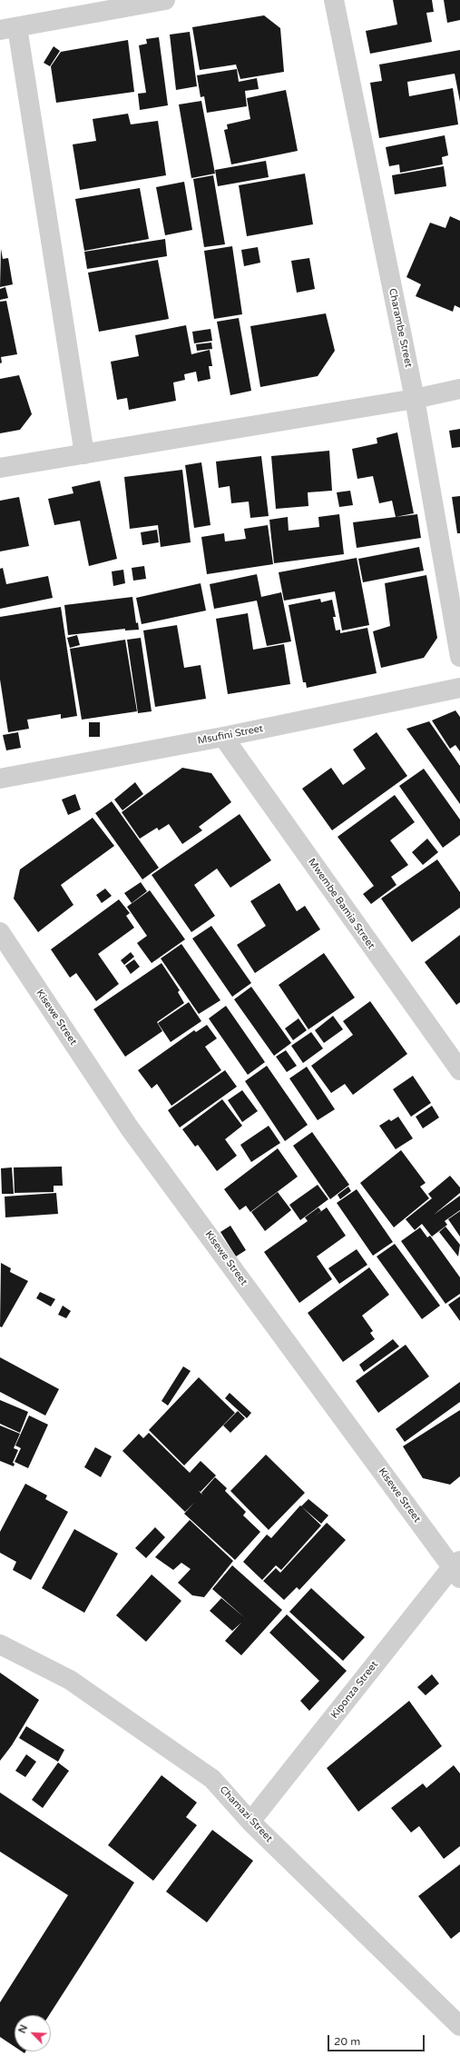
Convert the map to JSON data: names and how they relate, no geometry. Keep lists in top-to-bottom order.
{
  "streets": {
    "street": [
      "Charambe Street",
      "Msufini Street",
      "Mwembe Bamia Street",
      "Kisewe Street",
      "Kiponza Street",
      "Chamazi Street"
    ]
  },
  "crossings": [
    ["Msufini Street", "Mwembe Bamia Street"],
    ["Kisewe Street", "Kiponza Street"],
    ["Kiponza Street", "Chamazi Street"]
  ],
  "scale_bar": "20 m",
  "north": "top left"
}
